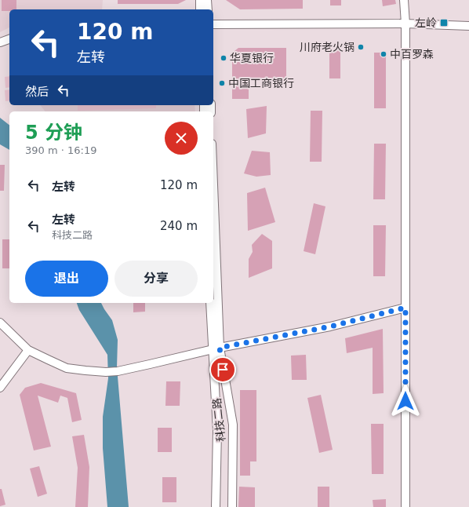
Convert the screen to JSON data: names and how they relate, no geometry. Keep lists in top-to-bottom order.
{
  "streets": {
    "street": ["科技二路"]
  },
  "places": {
    "transit": ["左岭"],
    "other": [
      "川府老火锅",
      "中百罗森",
      "华夏银行",
      "中国工商银行"
    ]
  },
  "page": {
    "turn": ["120 m", "左转"],
    "then": "然后",
    "heading": ["5 分钟", "390 m · 16:19"],
    "list": [
      {
        "name": "左转",
        "value": "120 m"
      },
      {
        "name": "左转",
        "note": "科技二路",
        "value": "240 m"
      }
    ],
    "buttons": ["退出", "分享"]
  }
}
